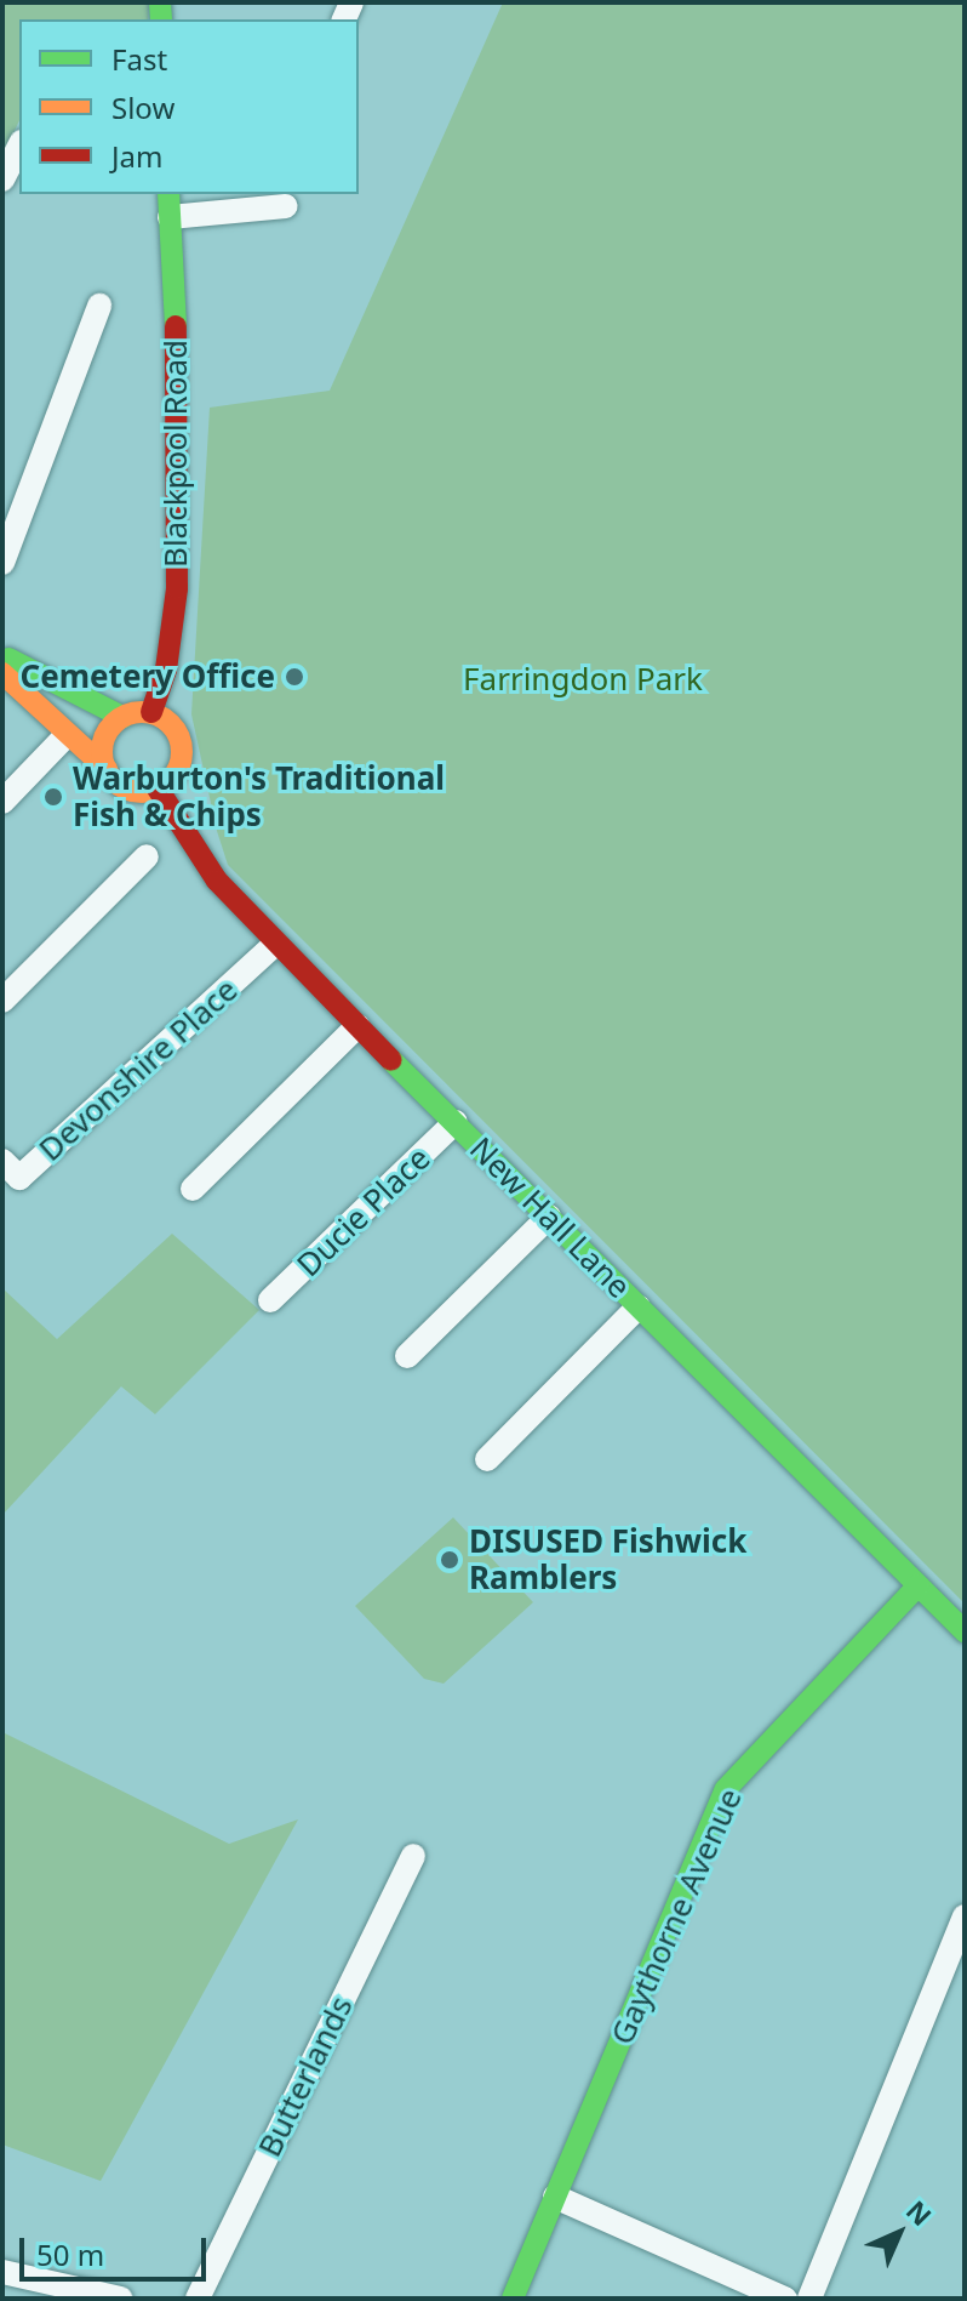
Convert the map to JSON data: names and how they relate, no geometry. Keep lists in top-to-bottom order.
{
  "streets": {
    "main road": ["Blackpool Road", "New Hall Lane", "Gaythorne Avenue"],
    "street": ["Devonshire Place", "Ducie Place", "Butterlands"]
  },
  "crossings": [
    ["Blackpool Road", "New Hall Lane"],
    ["Devonshire Place", "New Hall Lane"],
    ["Ducie Place", "New Hall Lane"],
    ["New Hall Lane", "Gaythorne Avenue"]
  ],
  "parks": ["Farringdon Park"],
  "places": ["Cemetery Office", "Warburton's Traditional Fish & Chips", "DISUSED Fishwick Ramblers"],
  "legend": ["Fast", "Slow", "Jam"],
  "scale_bar": "50 m",
  "north": "top right"
}
